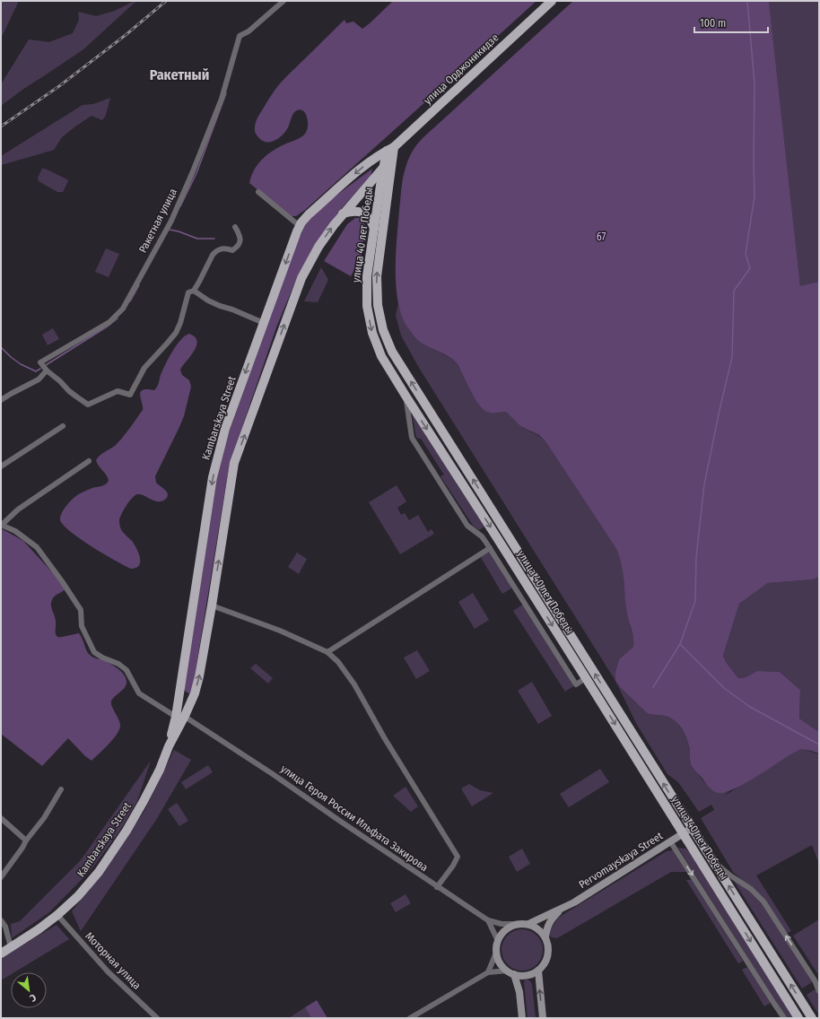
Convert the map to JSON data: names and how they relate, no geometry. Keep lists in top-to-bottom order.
{
  "streets": {
    "main road": [
      "улица Орджоникидзе",
      "улица 40 лет Победы",
      "Kambarskaya Street",
      "Pervomayskaya Street"
    ],
    "street": ["Ракетная улица", "улица Героя России Ильфата Закирова", "Моторная улица"]
  },
  "crossings": [
    ["улица Орджоникидзе", "улица 40 лет Победы"],
    ["улица Орджоникидзе", "Kambarskaya Street"],
    ["улица 40 лет Победы", "Kambarskaya Street"],
    ["улица 40 лет Победы", "Pervomayskaya Street"],
    ["Kambarskaya Street", "улица Героя России Ильфата Закирова"],
    ["Kambarskaya Street", "Моторная улица"],
    ["улица Героя России Ильфата Закирова", "Pervomayskaya Street"]
  ],
  "districts": ["Ракетный"],
  "parks": ["67"],
  "scale_bar": "100 m",
  "north": "bottom right"
}
